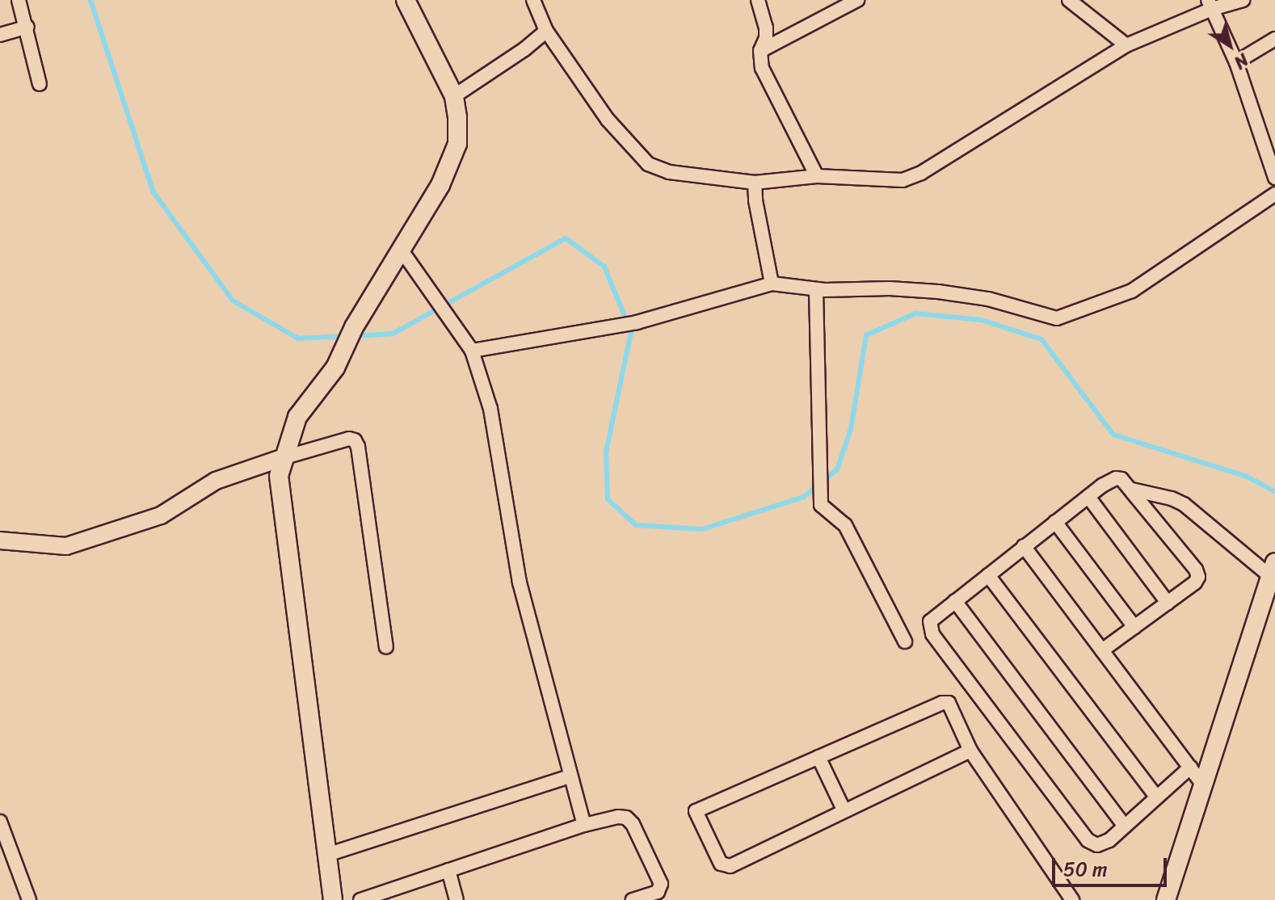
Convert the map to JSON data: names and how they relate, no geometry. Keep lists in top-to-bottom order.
{
  "scale_bar": "50 m",
  "north": "bottom right"
}
